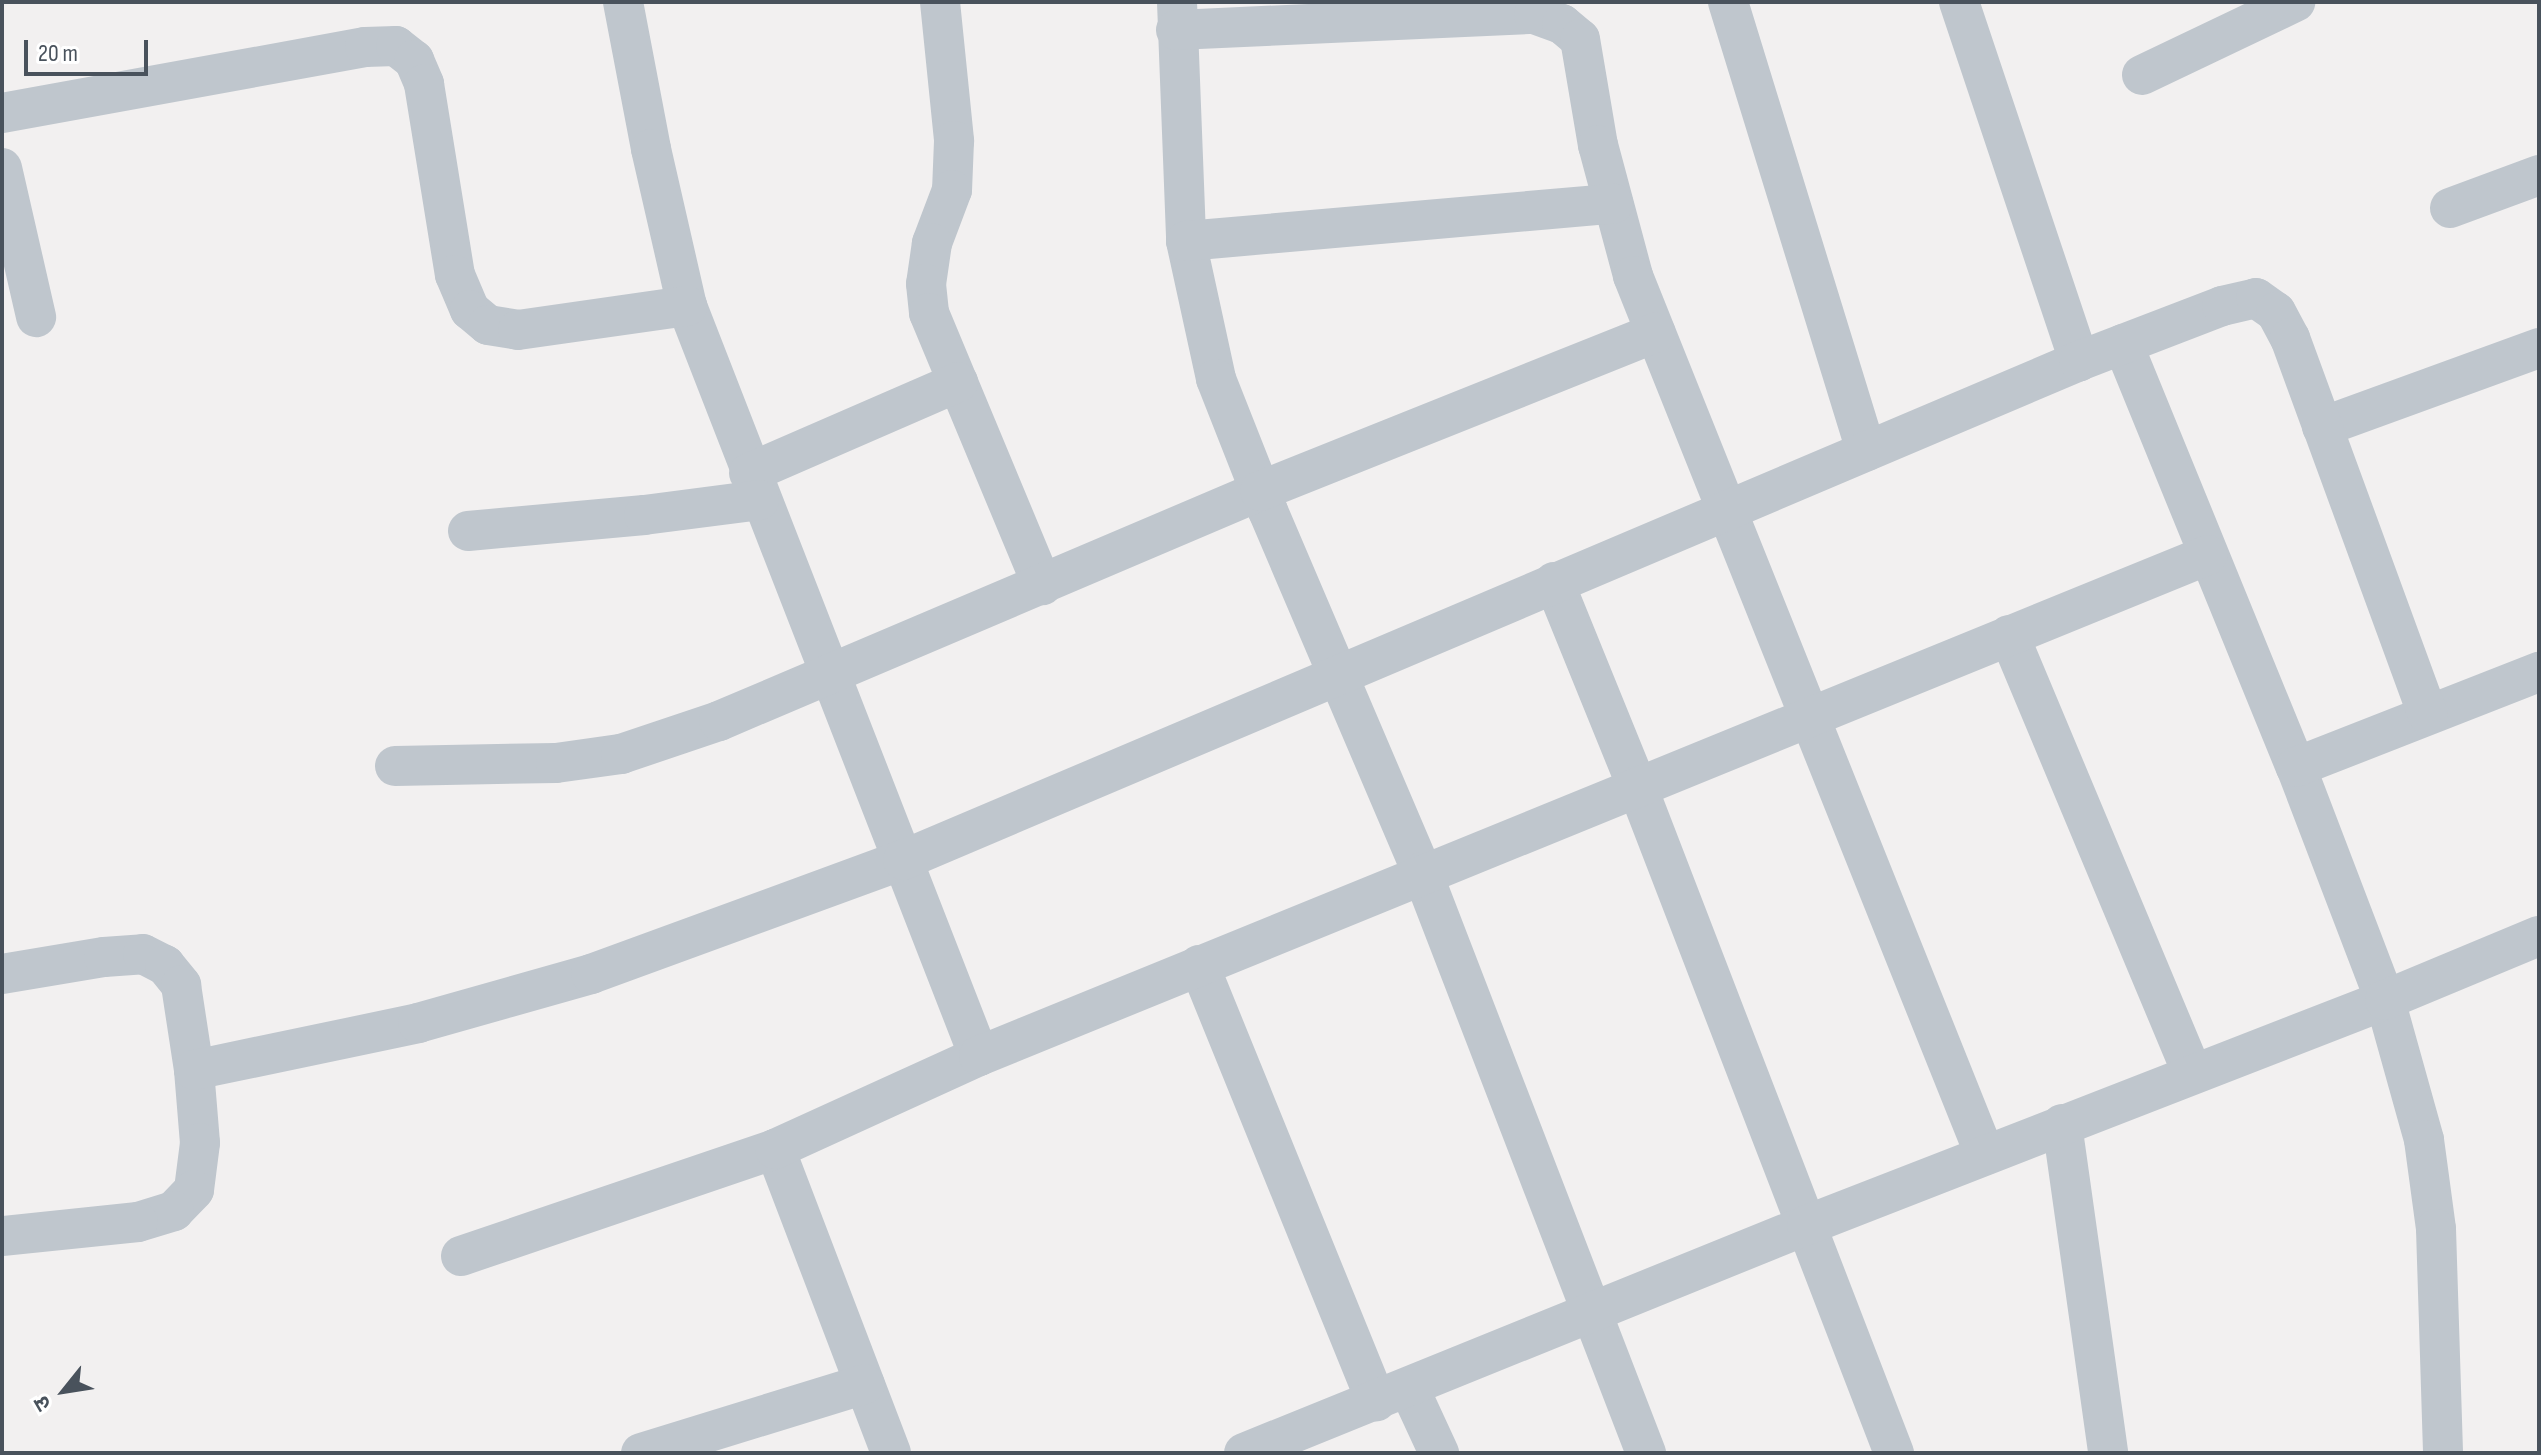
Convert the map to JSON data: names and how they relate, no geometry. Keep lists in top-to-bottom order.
{
  "scale_bar": "20 m",
  "north": "bottom left"
}
